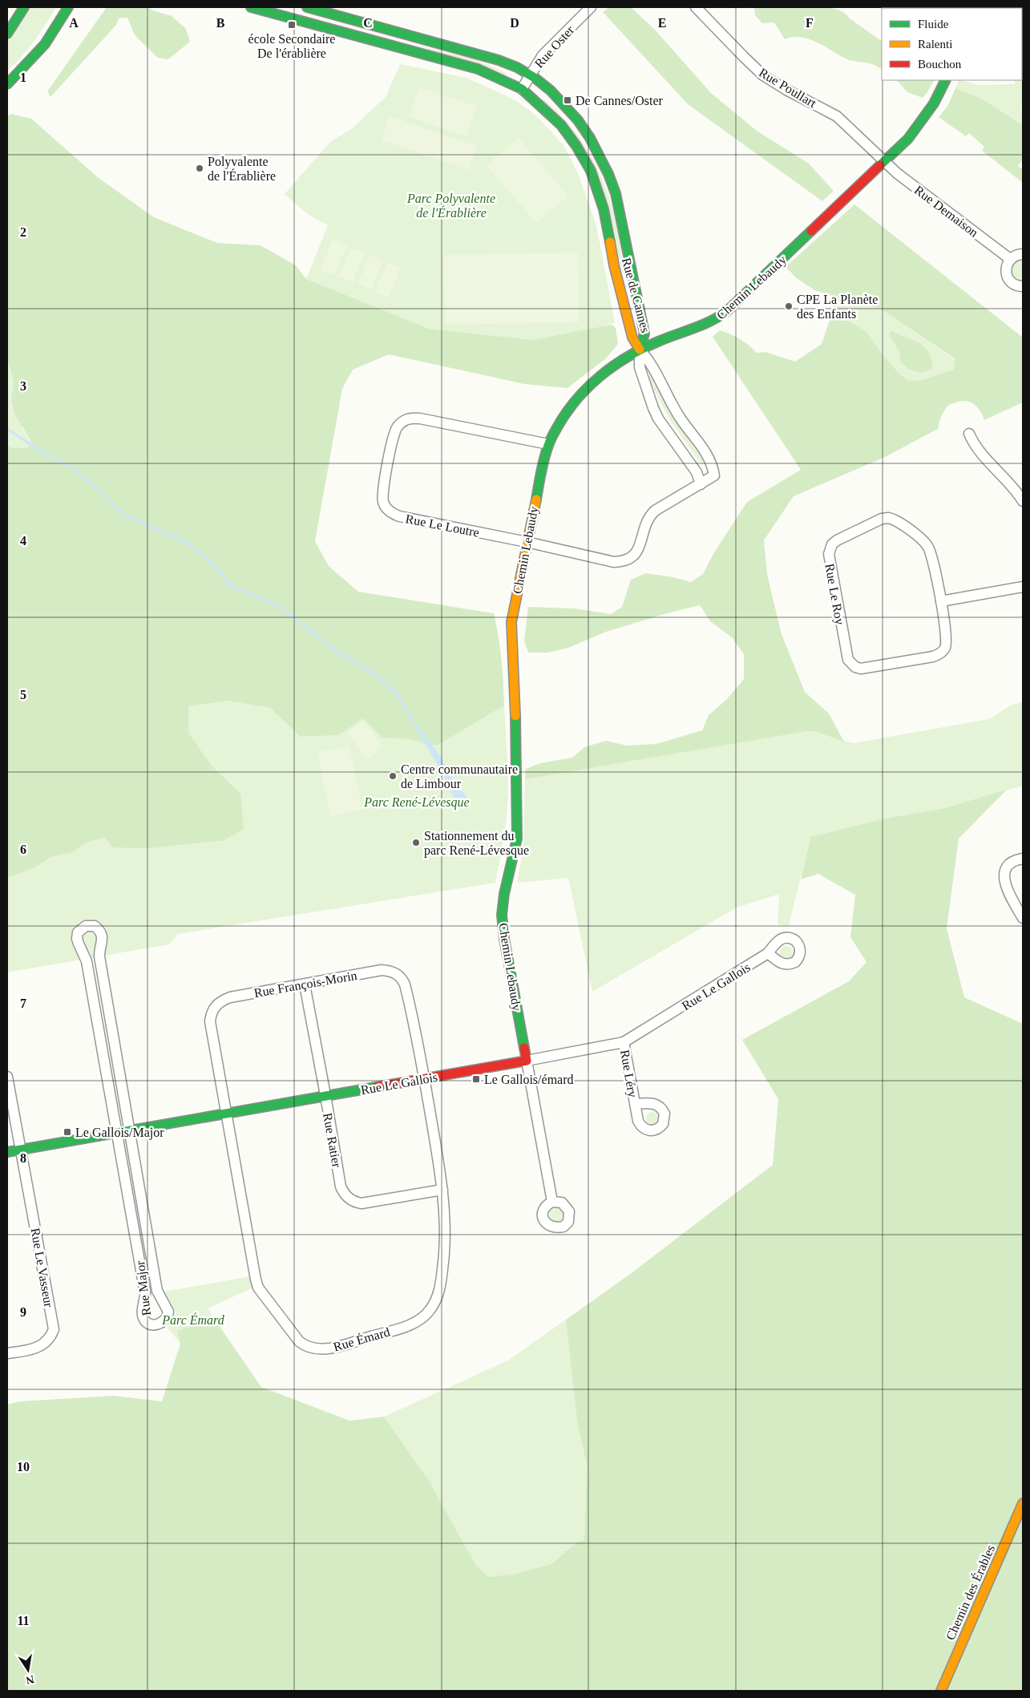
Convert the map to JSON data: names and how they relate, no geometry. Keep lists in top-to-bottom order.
{
  "streets": {
    "street": [
      "Rue Oster",
      "Rue Poullart",
      "Rue Demaison",
      "Chemin Lebaudy",
      "Rue de Cannes",
      "Rue Le Loutre",
      "Rue Le Roy",
      "Rue François-Morin",
      "Rue Le Gallois",
      "Rue Léry",
      "Rue Ratier",
      "Rue Le Vasseur",
      "Rue Major",
      "Rue Émard",
      "Chemin des Érables"
    ]
  },
  "crossings": [
    ["Rue Oster", "Rue de Cannes"],
    ["Rue Poullart", "Rue Demaison"],
    ["Rue Poullart", "Chemin Lebaudy"],
    ["Rue Demaison", "Chemin Lebaudy"],
    ["Chemin Lebaudy", "Rue de Cannes"],
    ["Chemin Lebaudy", "Rue Le Loutre"],
    ["Chemin Lebaudy", "Rue Le Gallois"],
    ["Rue de Cannes", "Rue Le Loutre"],
    ["Rue François-Morin", "Rue Le Gallois"],
    ["Rue François-Morin", "Rue Ratier"],
    ["Rue François-Morin", "Rue Émard"],
    ["Rue Le Gallois", "Rue Léry"],
    ["Rue Le Gallois", "Rue Ratier"],
    ["Rue Le Gallois", "Rue Le Vasseur"],
    ["Rue Le Gallois", "Rue Major"],
    ["Rue Le Gallois", "Rue Émard"],
    ["Rue Ratier", "Rue Émard"]
  ],
  "parks": ["Parc Polyvalente de l'Érablière", "Parc René-Lévesque", "Parc Émard"],
  "places": {
    "transit": [
      "école Secondaire De l'érablière",
      "De Cannes/Oster",
      "Le Gallois/émard",
      "Le Gallois/Major"
    ],
    "other": [
      "Polyvalente de l'Érablière",
      "CPE La Planète des Enfants",
      "Centre communautaire de Limbour",
      "Stationnement du parc René-Lévesque"
    ]
  },
  "legend": ["Fluide", "Ralenti", "Bouchon"],
  "north": "bottom",
  "grid": {
    "columns": [
      "A",
      "B",
      "C",
      "D",
      "E",
      "F"
    ],
    "rows": [
      "1",
      "2",
      "3",
      "4",
      "5",
      "6",
      "7",
      "8",
      "9",
      "10",
      "11"
    ]
  }
}
